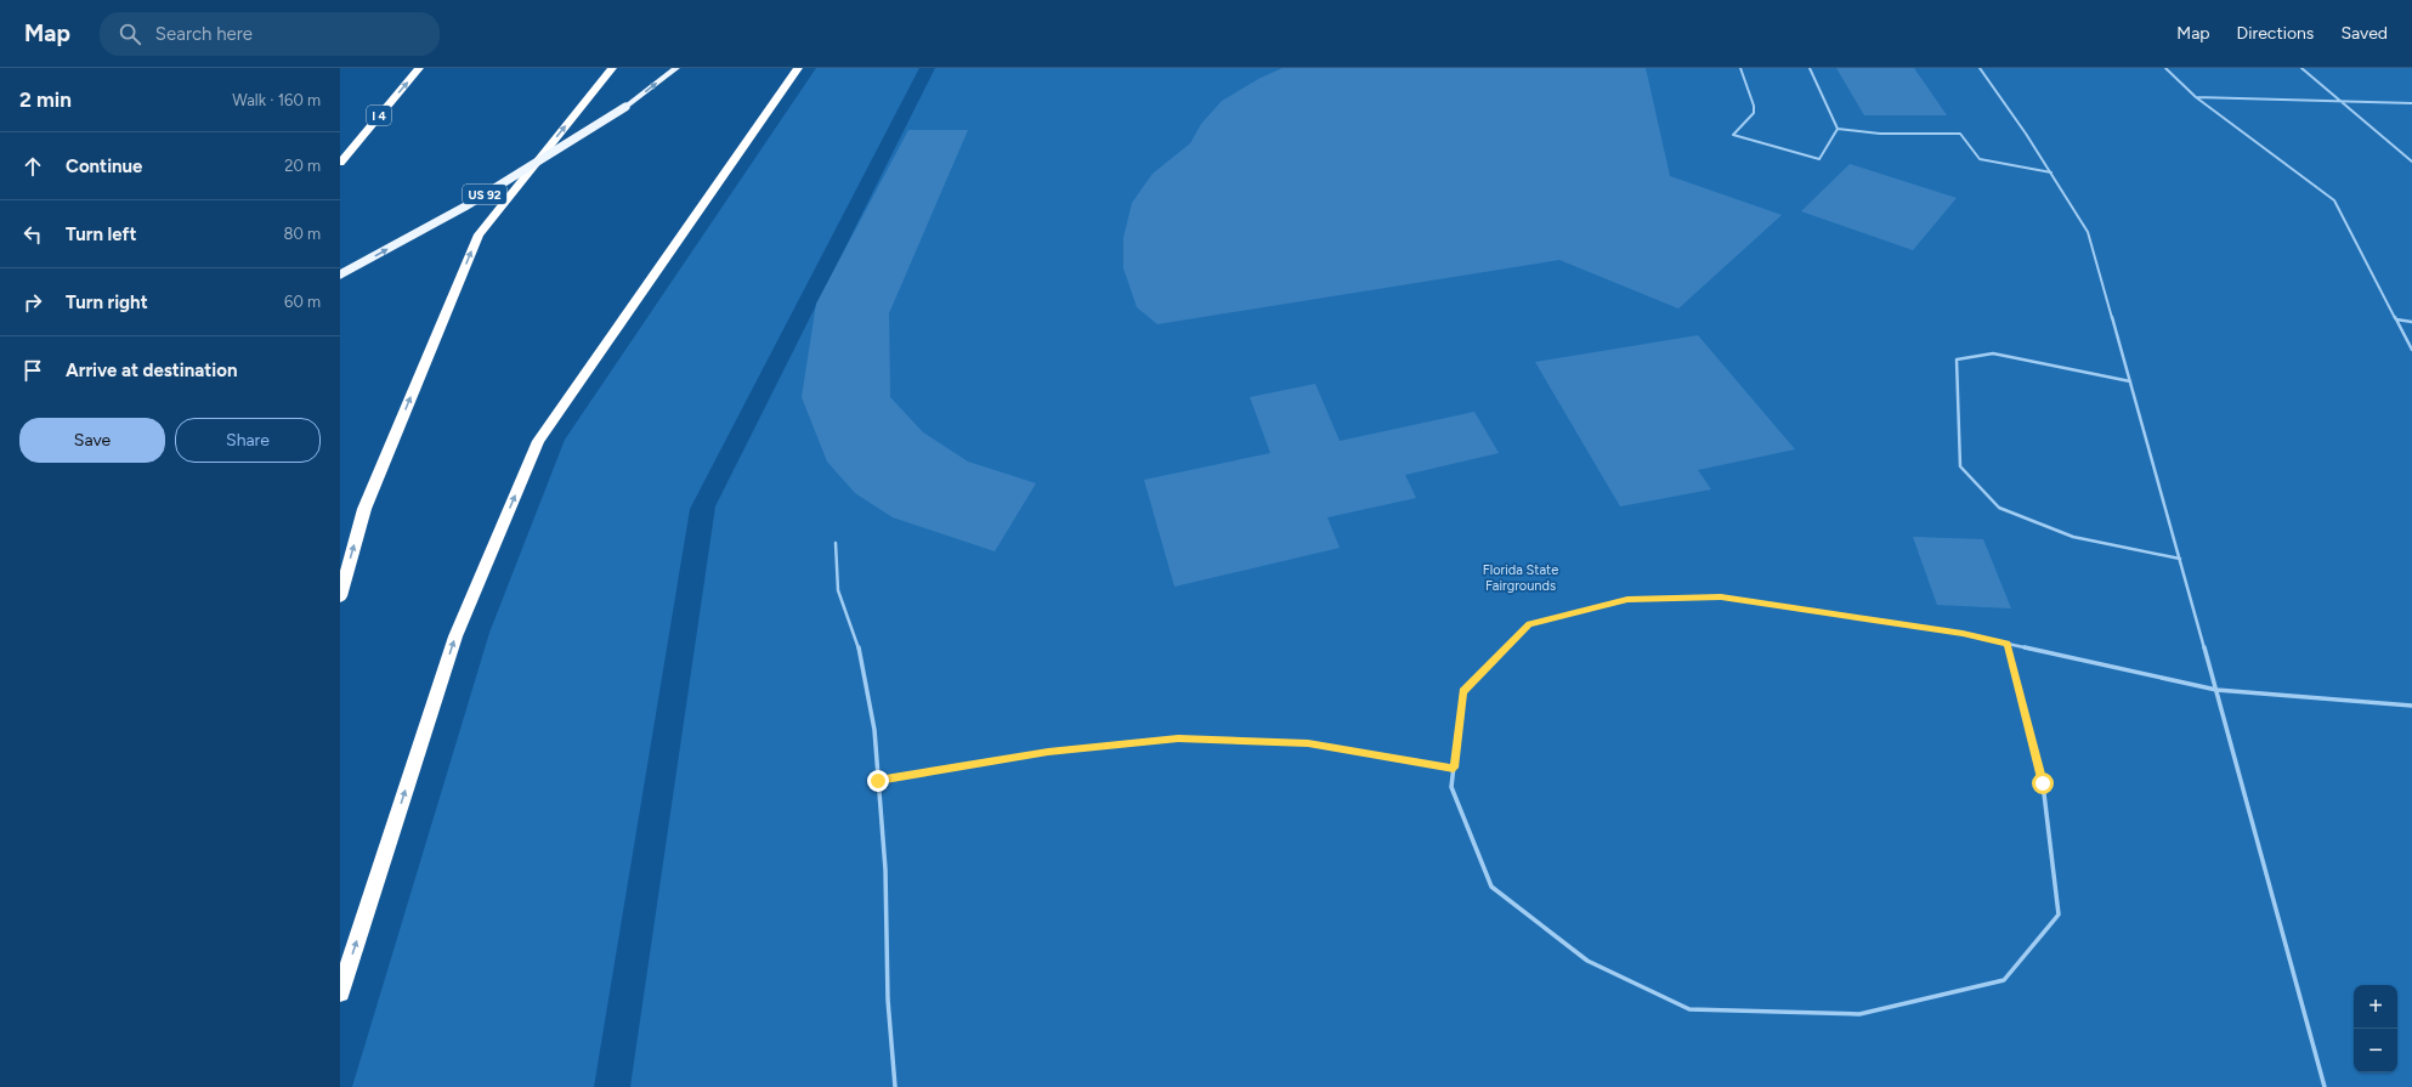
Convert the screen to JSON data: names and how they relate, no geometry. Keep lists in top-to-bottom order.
{
  "streets": {
    "highway": ["I 4"],
    "main road": ["US 92"]
  },
  "parks": ["Florida State Fairgrounds"],
  "page": {
    "header": "Map",
    "search": "Search here",
    "nav": ["Map", "Directions", "Saved"],
    "heading": ["2 min", "Walk · 160 m"],
    "list": [
      ["Continue", "20 m"],
      ["Turn left", "80 m"],
      ["Turn right", "60 m"],
      "Arrive at destination"
    ],
    "buttons": ["Save", "Share"],
    "map_buttons": ["+", "−"]
  }
}
